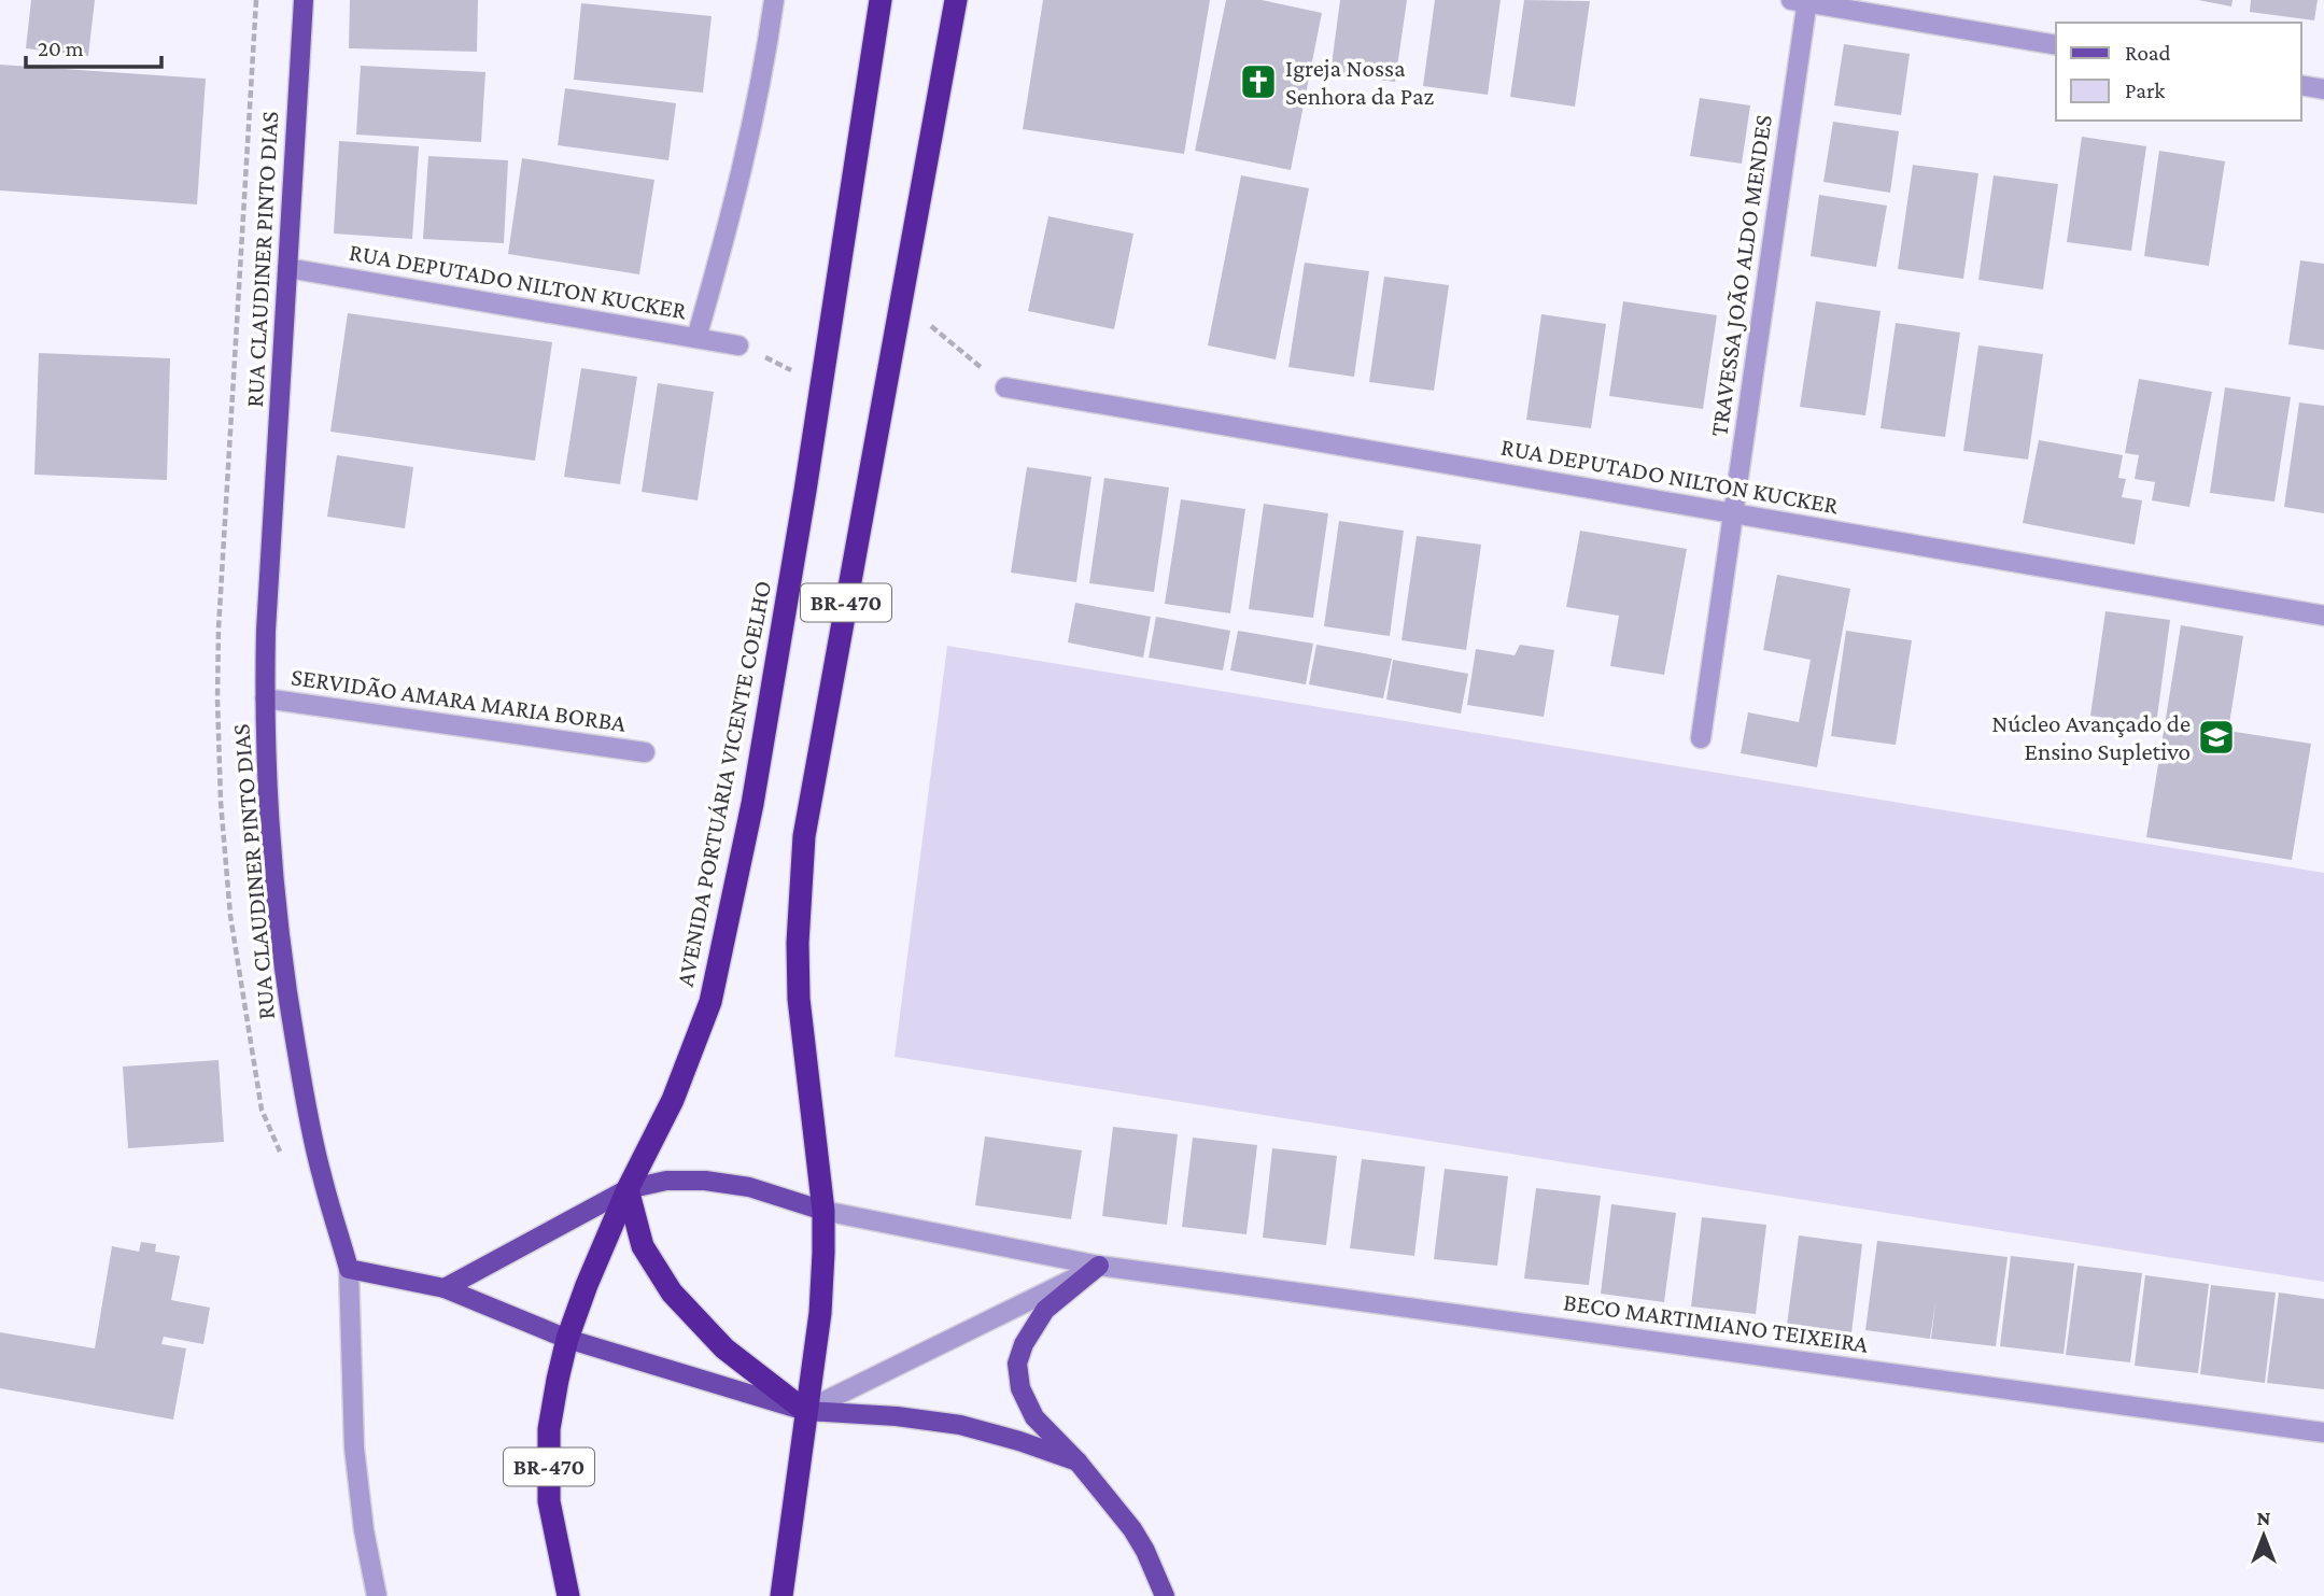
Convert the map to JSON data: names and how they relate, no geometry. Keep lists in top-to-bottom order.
{
  "streets": {
    "highway": ["BR-470", "AVENIDA PORTUÁRIA VICENTE COELHO"],
    "main road": ["RUA CLAUDINER PINTO DIAS"],
    "street": [
      "TRAVESSA JOÃO ALDO MENDES",
      "RUA DEPUTADO NILTON KUCKER",
      "SERVIDÃO AMARA MARIA BORBA",
      "BECO MARTIMIANO TEIXEIRA"
    ]
  },
  "crossings": [
    ["RUA CLAUDINER PINTO DIAS", "RUA DEPUTADO NILTON KUCKER"],
    ["RUA CLAUDINER PINTO DIAS", "SERVIDÃO AMARA MARIA BORBA"],
    ["TRAVESSA JOÃO ALDO MENDES", "RUA DEPUTADO NILTON KUCKER"],
    ["BR-470", "BECO MARTIMIANO TEIXEIRA"]
  ],
  "places": {
    "church": ["Igreja Nossa Senhora da Paz"],
    "school or university": ["Núcleo Avançado de Ensino Supletivo"]
  },
  "legend": ["Road", "Park"],
  "scale_bar": "20 m",
  "north": "top"
}
